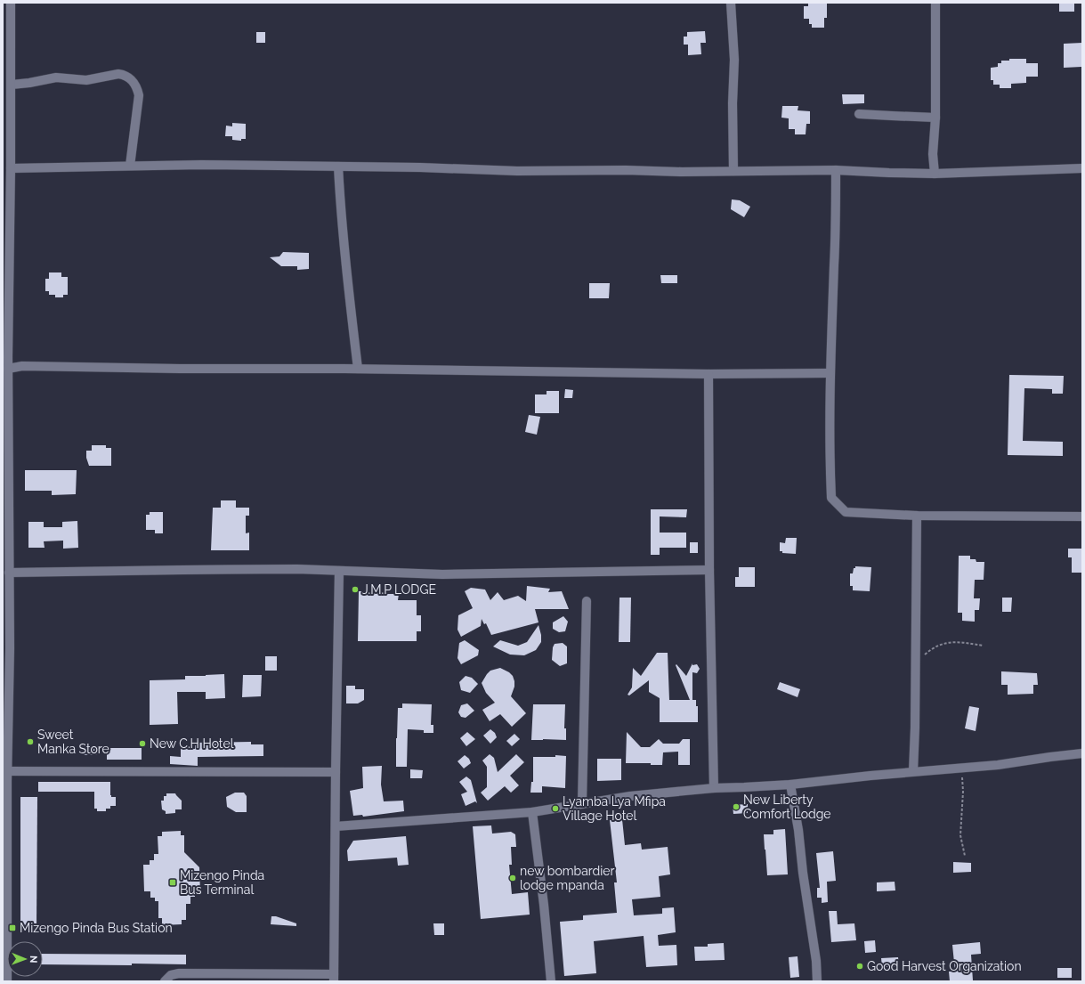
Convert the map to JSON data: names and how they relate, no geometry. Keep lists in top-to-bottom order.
{
  "places": {
    "other": [
      "J.M.P LODGE",
      "Sweet Manka Store",
      "New C.H Hotel",
      "New Liberty Comfort Lodge",
      "Lyamba Lya Mfipa Village Hotel",
      "new bombardier lodge mpanda",
      "Good Harvest Organization"
    ],
    "transit": ["Mizengo Pinda Bus Terminal", "Mizengo Pinda Bus Station"]
  },
  "north": "right"
}
